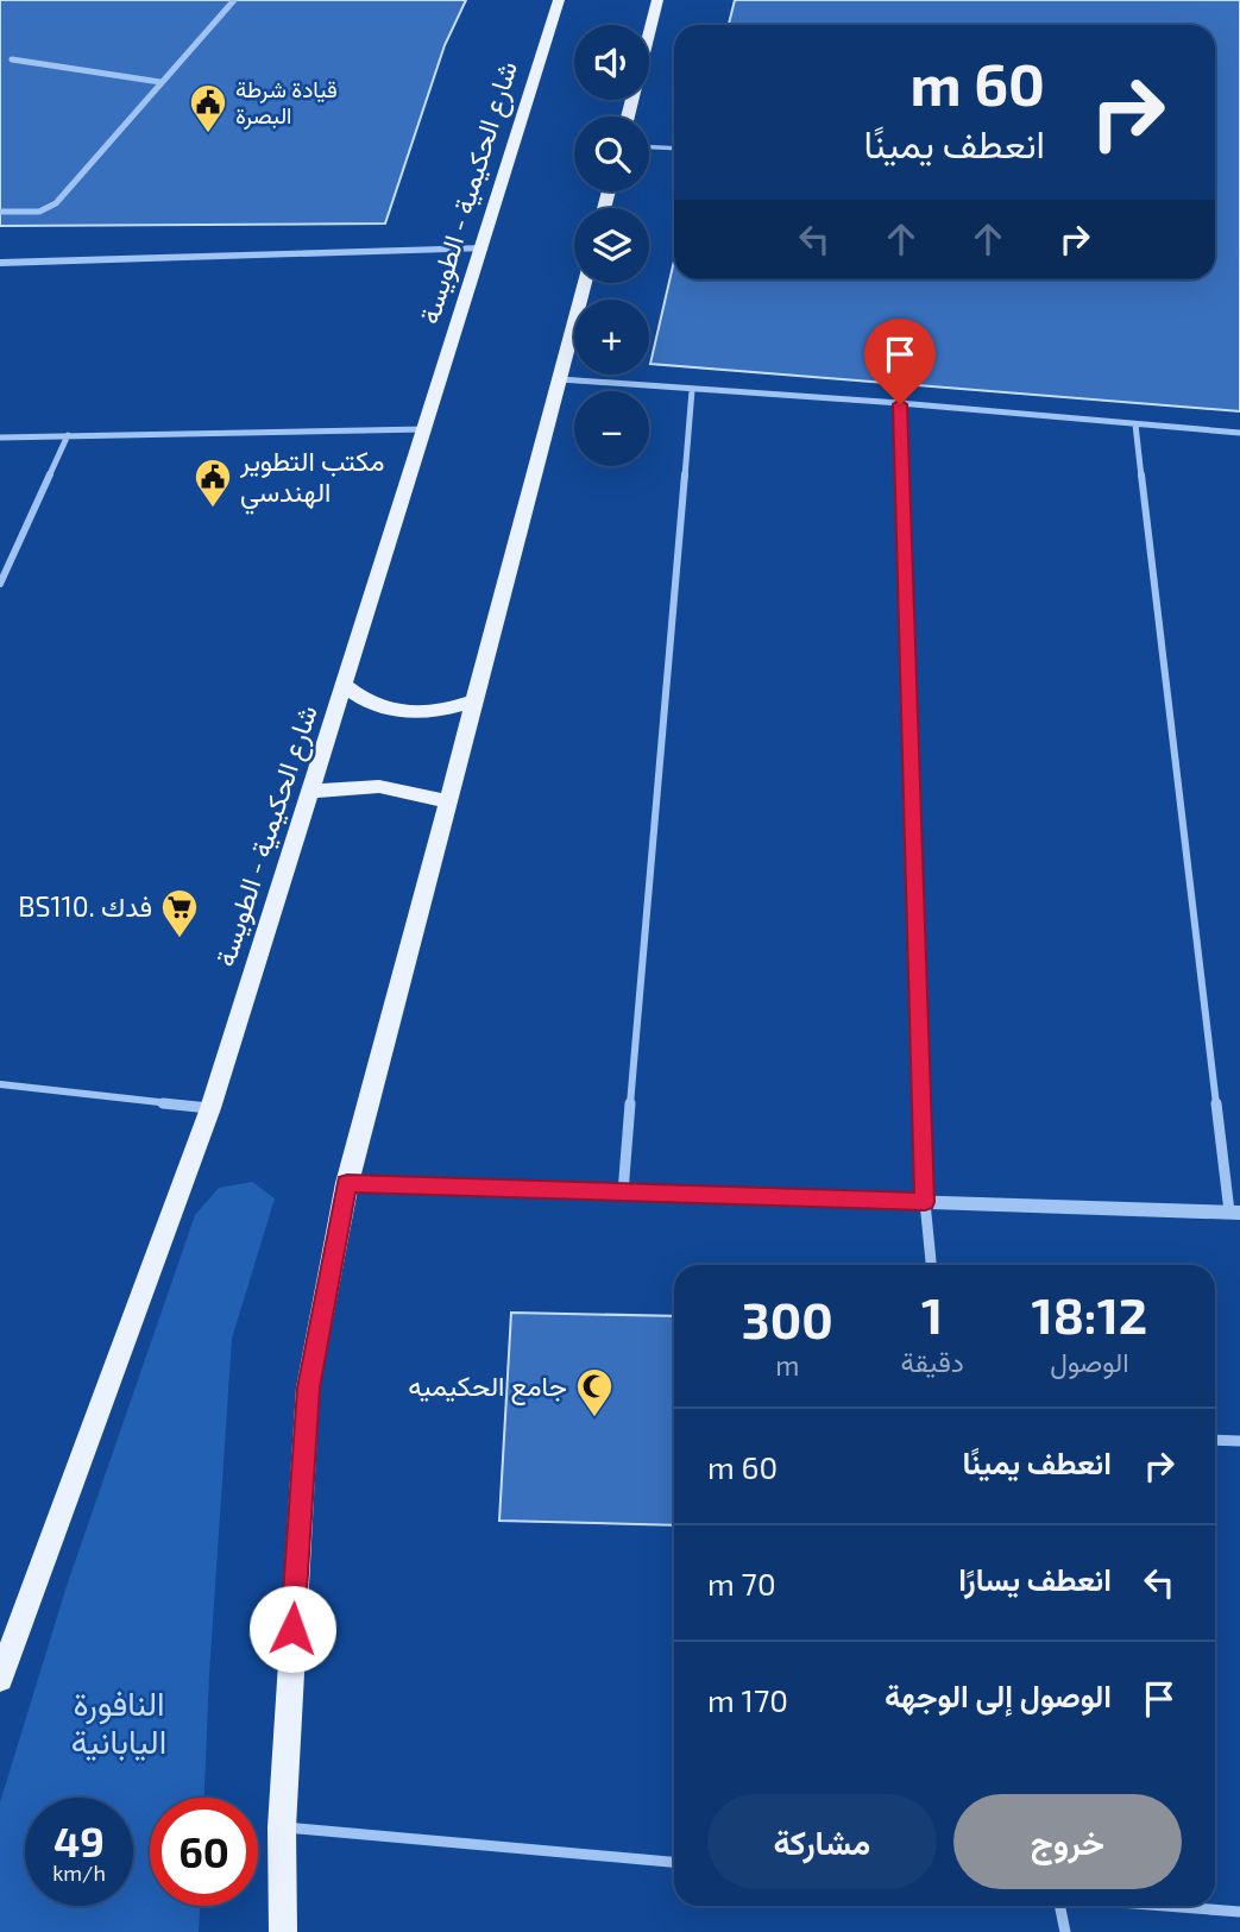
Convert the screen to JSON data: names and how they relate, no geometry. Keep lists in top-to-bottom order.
{
  "streets": {
    "main road": ["شارع الحكيمية - الطويسة"]
  },
  "parks": ["النافورة اليابانية"],
  "places": {
    "public building": ["قيادة شرطة البصرة", "مكتب التطوير الهندسي"],
    "supermarket": ["BS110. فدك"],
    "mosque": ["جامع الحكيميه"]
  },
  "page": {
    "map_buttons": ["+", "−"],
    "turn": ["60 m", "انعطف يمينًا"],
    "eta": [
      "18:12",
      "الوصول",
      "1",
      "دقيقة",
      "300",
      "m"
    ],
    "list": [
      {
        "name": "انعطف يمينًا",
        "value": "60 m"
      },
      {
        "name": "انعطف يسارًا",
        "value": "70 m"
      },
      {
        "name": "الوصول إلى الوجهة",
        "value": "170 m"
      }
    ],
    "buttons": ["خروج", "مشاركة"],
    "speed": "49 km/h",
    "limit": "60"
  }
}
